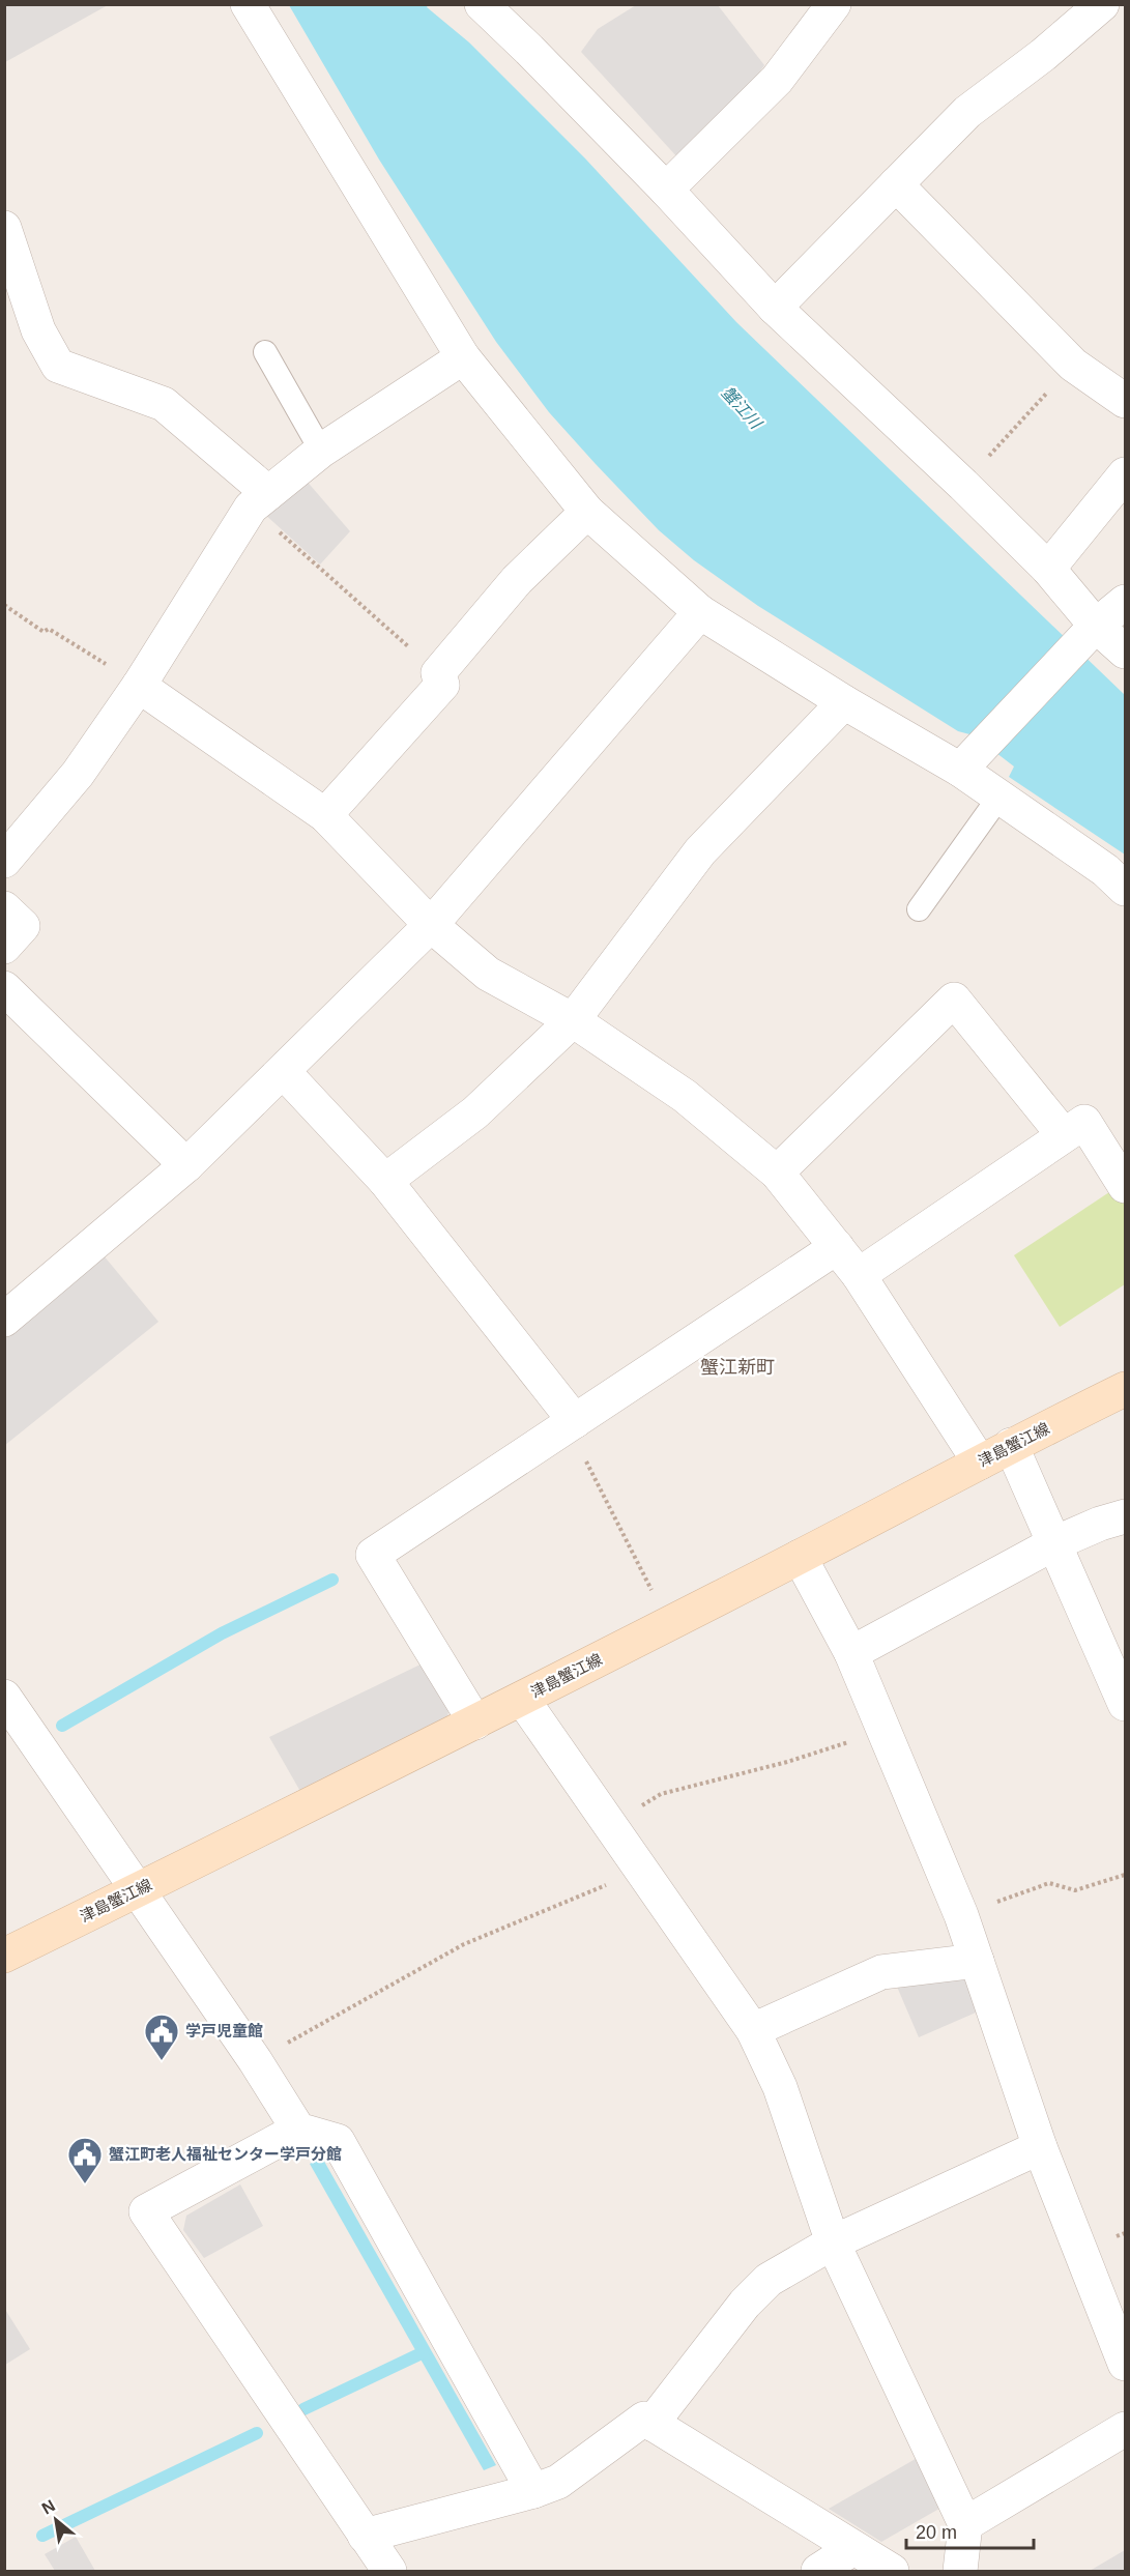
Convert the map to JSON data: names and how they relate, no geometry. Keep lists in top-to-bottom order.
{
  "streets": {
    "main road": ["津島蟹江線"]
  },
  "districts": ["蟹江新町"],
  "water": ["蟹江川"],
  "places": {
    "public building": ["学戸児童館", "蟹江町老人福祉センター学戸分館"]
  },
  "scale_bar": "20 m",
  "north": "top left"
}
